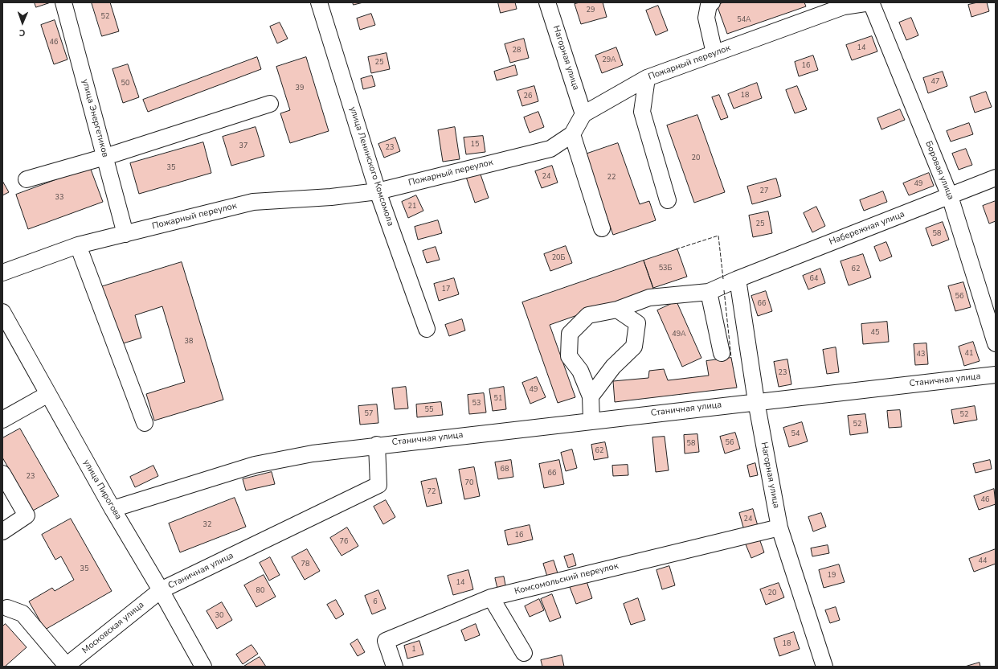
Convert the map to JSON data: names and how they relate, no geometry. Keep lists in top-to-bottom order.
{
  "streets": {
    "street": [
      "Нагорная улица",
      "Пожарный переулок",
      "улица Энергетиков",
      "улица Ленинского Комсомола",
      "Боровая улица",
      "Набережная улица",
      "Станичная улица",
      "улица Пирогова",
      "Комсомольский переулок",
      "Московская улица"
    ]
  },
  "crossings": [
    ["Нагорная улица", "Пожарный переулок"],
    ["Нагорная улица", "Набережная улица"],
    ["Нагорная улица", "Станичная улица"],
    ["Нагорная улица", "Комсомольский переулок"],
    ["Пожарный переулок", "улица Энергетиков"],
    ["Пожарный переулок", "улица Ленинского Комсомола"],
    ["Пожарный переулок", "Боровая улица"],
    ["Боровая улица", "Набережная улица"],
    ["Набережная улица", "Станичная улица"],
    ["Станичная улица", "улица Пирогова"],
    ["Станичная улица", "Московская улица"],
    ["улица Пирогова", "Московская улица"]
  ],
  "house_numbers": [
    "29",
    "52",
    "54А",
    "46",
    "14",
    "28",
    "29А",
    "25",
    "16",
    "47",
    "50",
    "39",
    "18",
    "26",
    "15",
    "37",
    "23",
    "20",
    "35",
    "24",
    "22",
    "49",
    "27",
    "33",
    "21",
    "25",
    "58",
    "20Б",
    "53Б",
    "62",
    "64",
    "17",
    "56",
    "66",
    "45",
    "49А",
    "38",
    "41",
    "43",
    "23",
    "49",
    "51",
    "53",
    "55",
    "57",
    "52",
    "52",
    "54",
    "56",
    "58",
    "62",
    "68",
    "66",
    "23",
    "70",
    "72",
    "46",
    "24",
    "32",
    "16",
    "76",
    "44",
    "78",
    "35",
    "19",
    "14",
    "80",
    "20",
    "6",
    "30",
    "18",
    "1"
  ],
  "north": "bottom"
}
